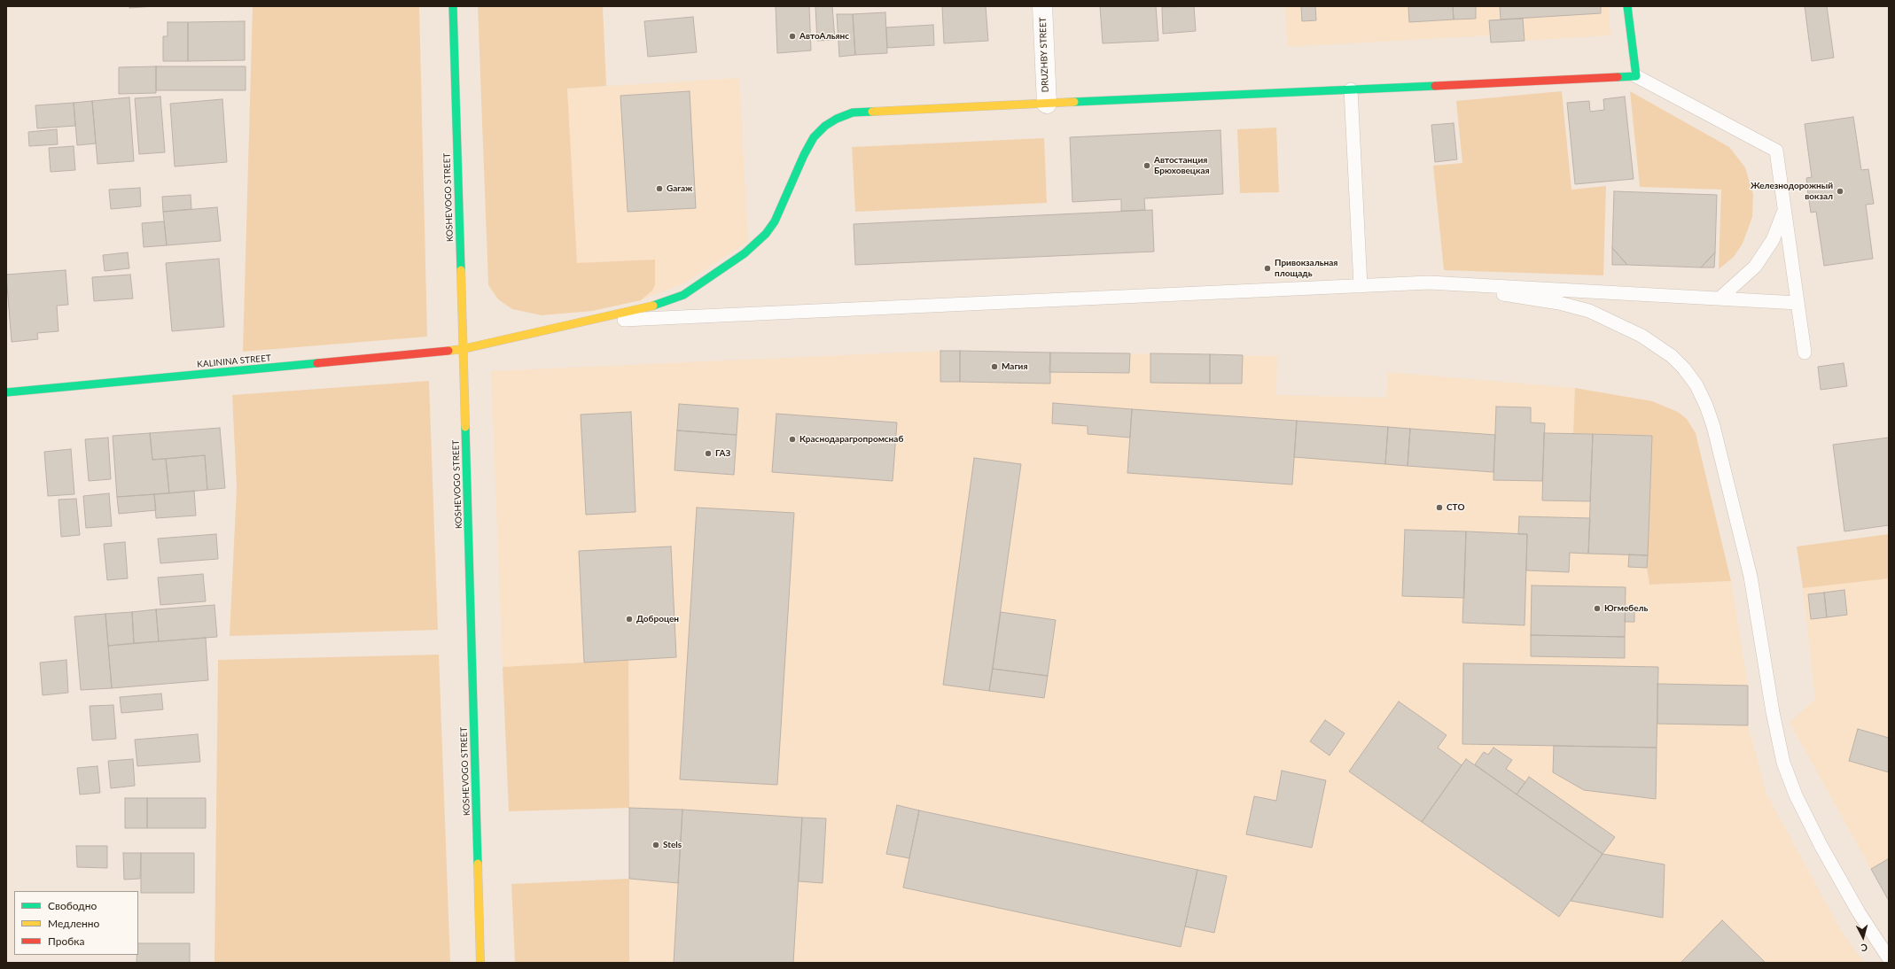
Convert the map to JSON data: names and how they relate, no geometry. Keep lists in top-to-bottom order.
{
  "streets": {
    "street": ["DRUZHBY STREET", "KOSHEVOGO STREET", "KALININA STREET"]
  },
  "crossings": [
    ["DRUZHBY STREET", "KALININA STREET"],
    ["KOSHEVOGO STREET", "KALININA STREET"]
  ],
  "places": [
    "АвтоАльянс",
    "Автостанция Брюховецкая",
    "Garaж",
    "Железнодорожный вокзал",
    "Привокзальная площадь",
    "Магия",
    "Краснодарагропромснаб",
    "ГАЗ",
    "СТО",
    "Югмебель",
    "Доброцен",
    "Stels"
  ],
  "legend": ["Свободно", "Медленно", "Пробка"],
  "north": "bottom"
}
